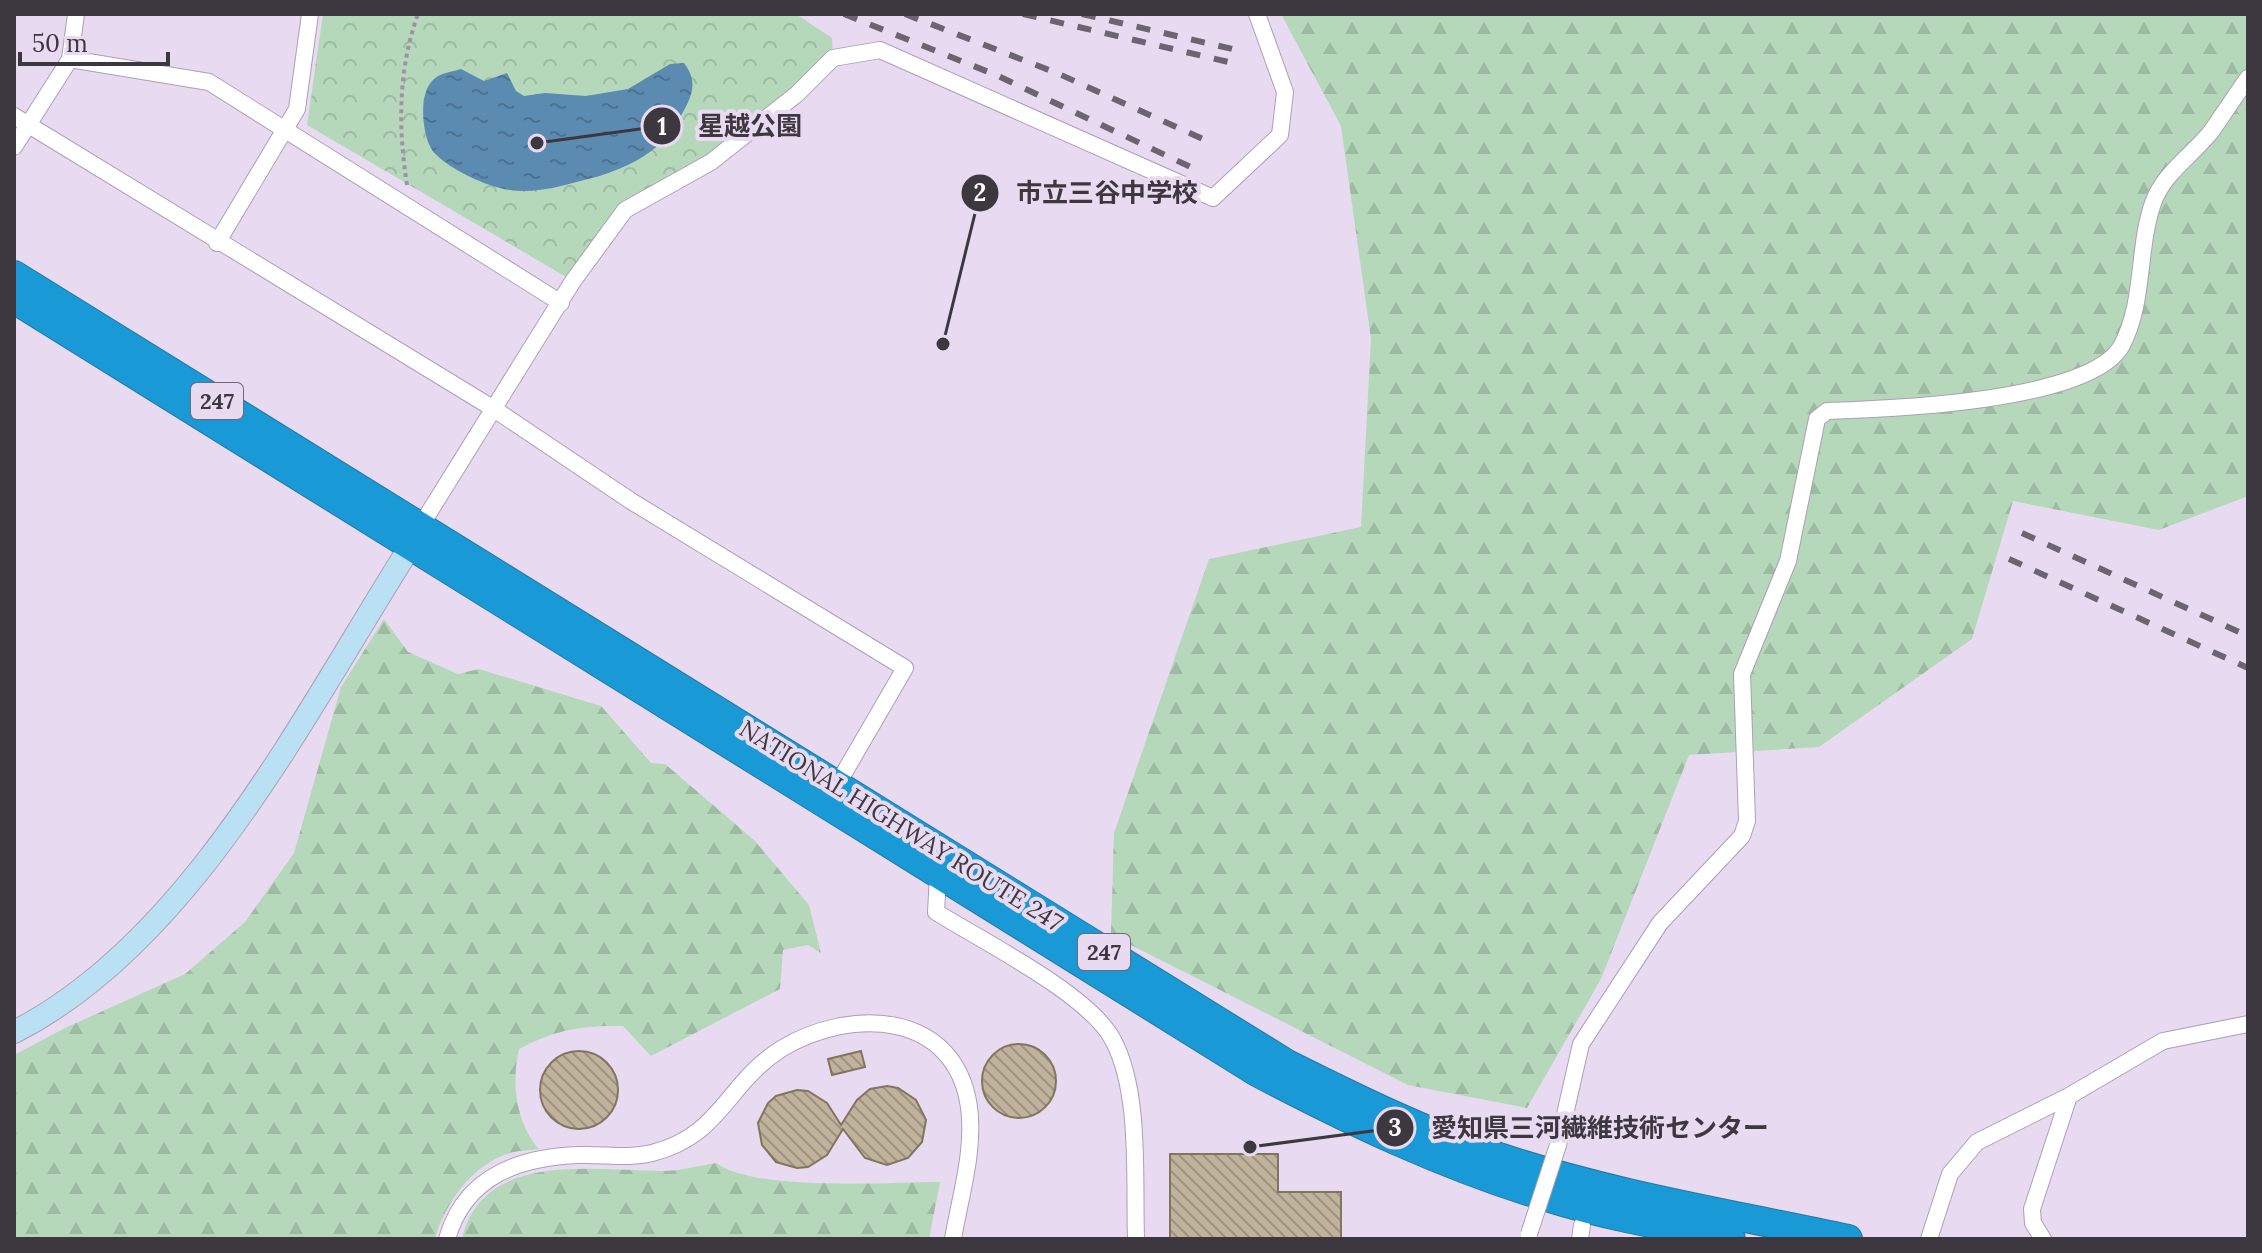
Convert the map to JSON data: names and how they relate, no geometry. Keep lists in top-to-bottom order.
{
  "streets": {
    "highway": ["247", "NATIONAL HIGHWAY ROUTE 247"]
  },
  "places": ["星越公園", "市立三谷中学校", "愛知県三河繊維技術センター"],
  "scale_bar": "50 m"
}
